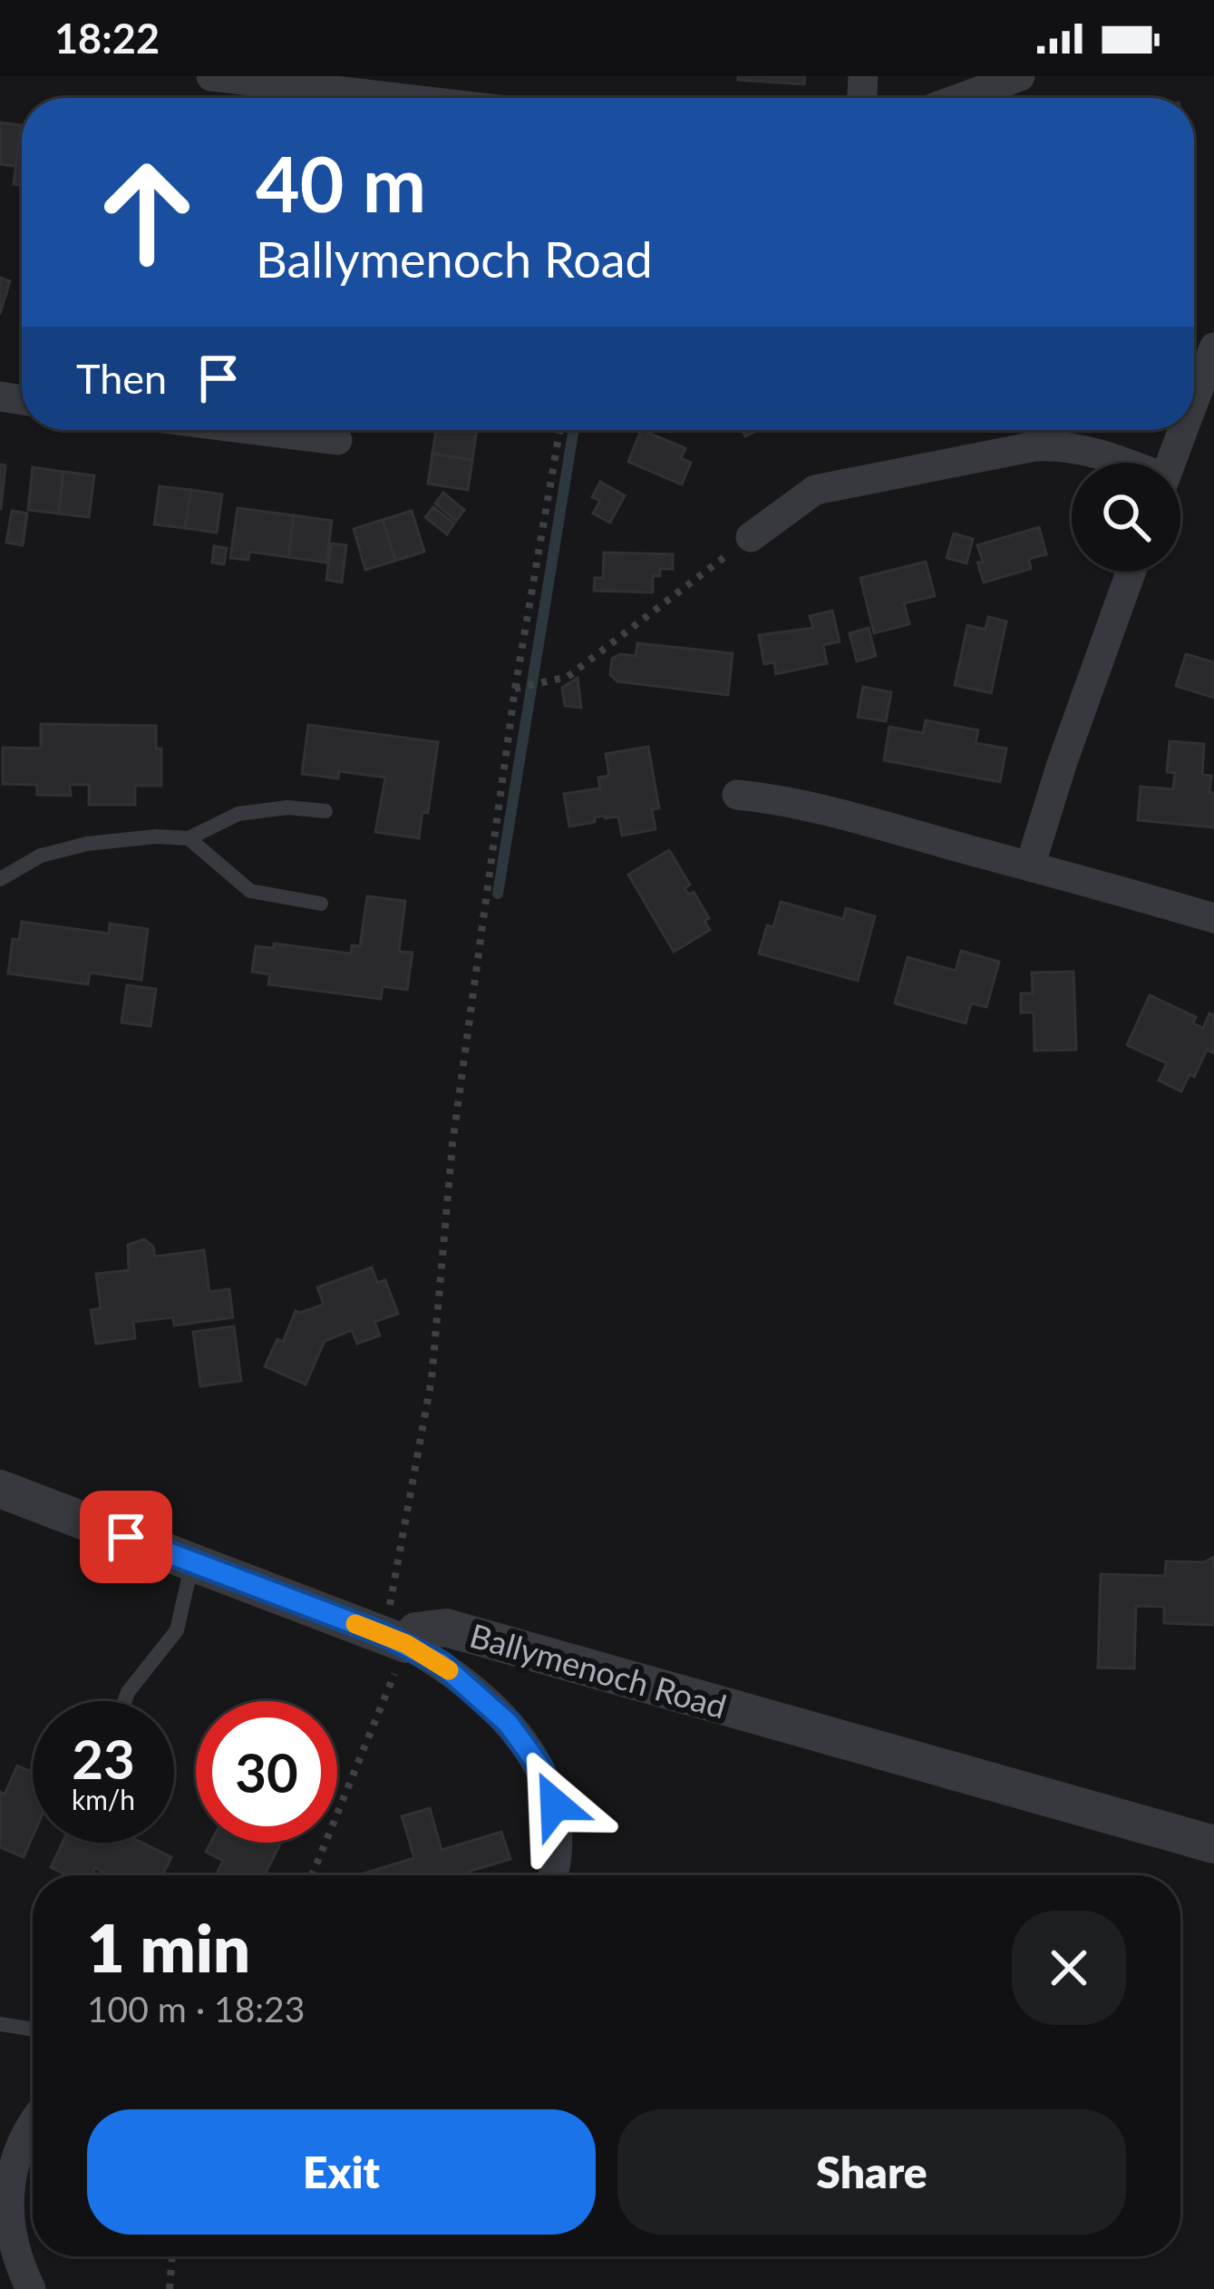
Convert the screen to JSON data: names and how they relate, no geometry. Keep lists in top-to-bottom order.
{
  "streets": {
    "street": ["Ballymenoch Road"]
  },
  "page": {
    "status": "18:22",
    "turn": ["40 m", "Ballymenoch Road"],
    "then": "Then",
    "speed": "23 km/h",
    "limit": "30",
    "heading": ["1 min", "100 m · 18:23"],
    "buttons": ["Exit", "Share"]
  }
}
